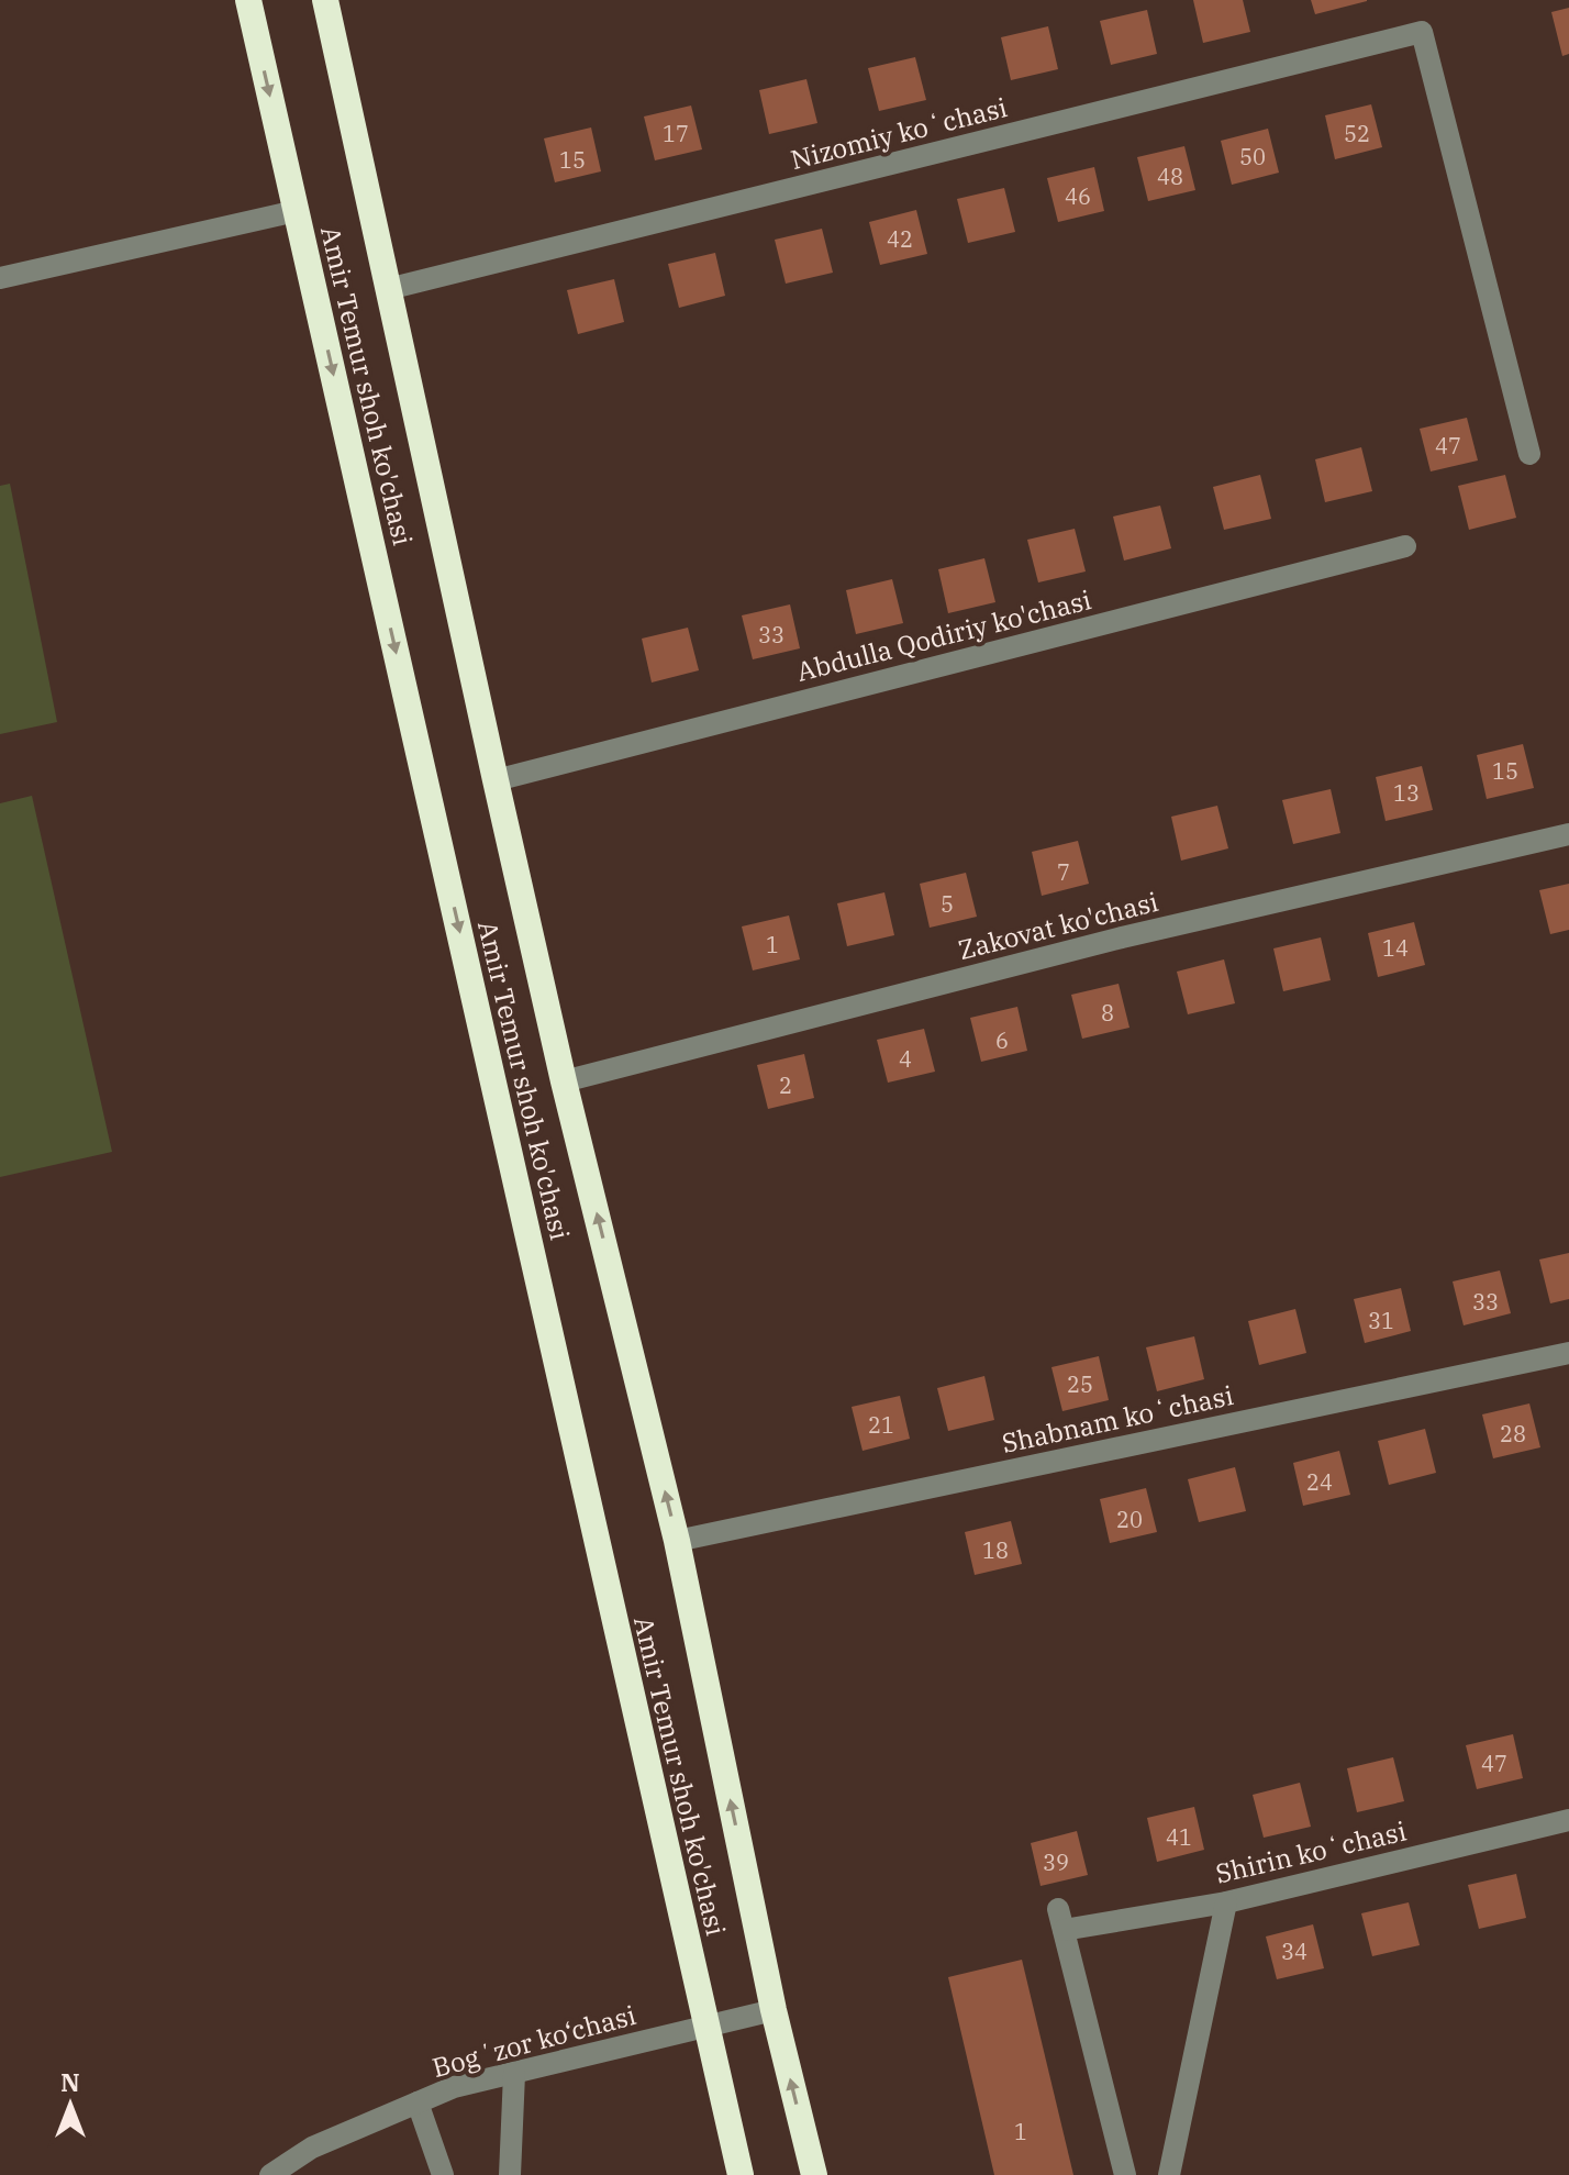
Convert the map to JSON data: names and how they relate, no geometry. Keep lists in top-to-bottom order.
{
  "streets": {
    "highway": ["Amir Temur shoh ko'chasi"],
    "street": [
      "Nizomiy koʻchasi",
      "Abdulla Qodiriy ko'chasi",
      "Zakovat ko'chasi",
      "Shabnam koʻchasi",
      "Shirin koʻchasi",
      "Bogʼzor ko‘chasi"
    ]
  },
  "crossings": [
    ["Nizomiy koʻchasi", "Amir Temur shoh ko'chasi"],
    ["Amir Temur shoh ko'chasi", "Abdulla Qodiriy ko'chasi"],
    ["Amir Temur shoh ko'chasi", "Zakovat ko'chasi"],
    ["Amir Temur shoh ko'chasi", "Shabnam koʻchasi"],
    ["Amir Temur shoh ko'chasi", "Bogʼzor ko‘chasi"]
  ],
  "house_numbers": [
    "17",
    "52",
    "50",
    "15",
    "48",
    "46",
    "42",
    "47",
    "33",
    "15",
    "13",
    "7",
    "5",
    "1",
    "14",
    "8",
    "6",
    "4",
    "2",
    "33",
    "31",
    "25",
    "21",
    "28",
    "24",
    "20",
    "18",
    "47",
    "41",
    "39",
    "34",
    "1"
  ],
  "north": "top"
}
